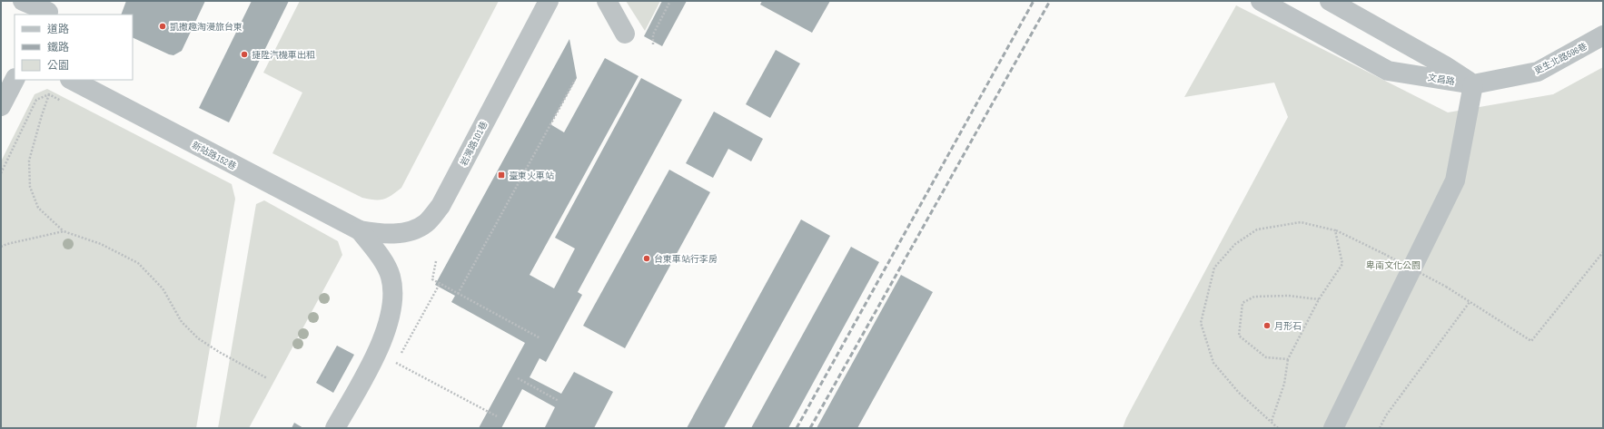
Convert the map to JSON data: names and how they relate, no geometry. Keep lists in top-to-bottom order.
{
  "streets": {
    "street": [
      "更生北路596巷",
      "文昌路",
      "岩灣路101巷",
      "新站路152巷"
    ]
  },
  "crossings": [
    ["更生北路596巷", "文昌路"],
    ["岩灣路101巷", "新站路152巷"]
  ],
  "parks": ["卑南文化公園"],
  "places": {
    "other": [
      "凱撒趣淘漫旅台東",
      "捷陞汽機車出租",
      "台東車站行李房",
      "月形石"
    ],
    "transit": ["臺東火車站"]
  },
  "legend": ["道路", "鐵路", "公園"]
}
